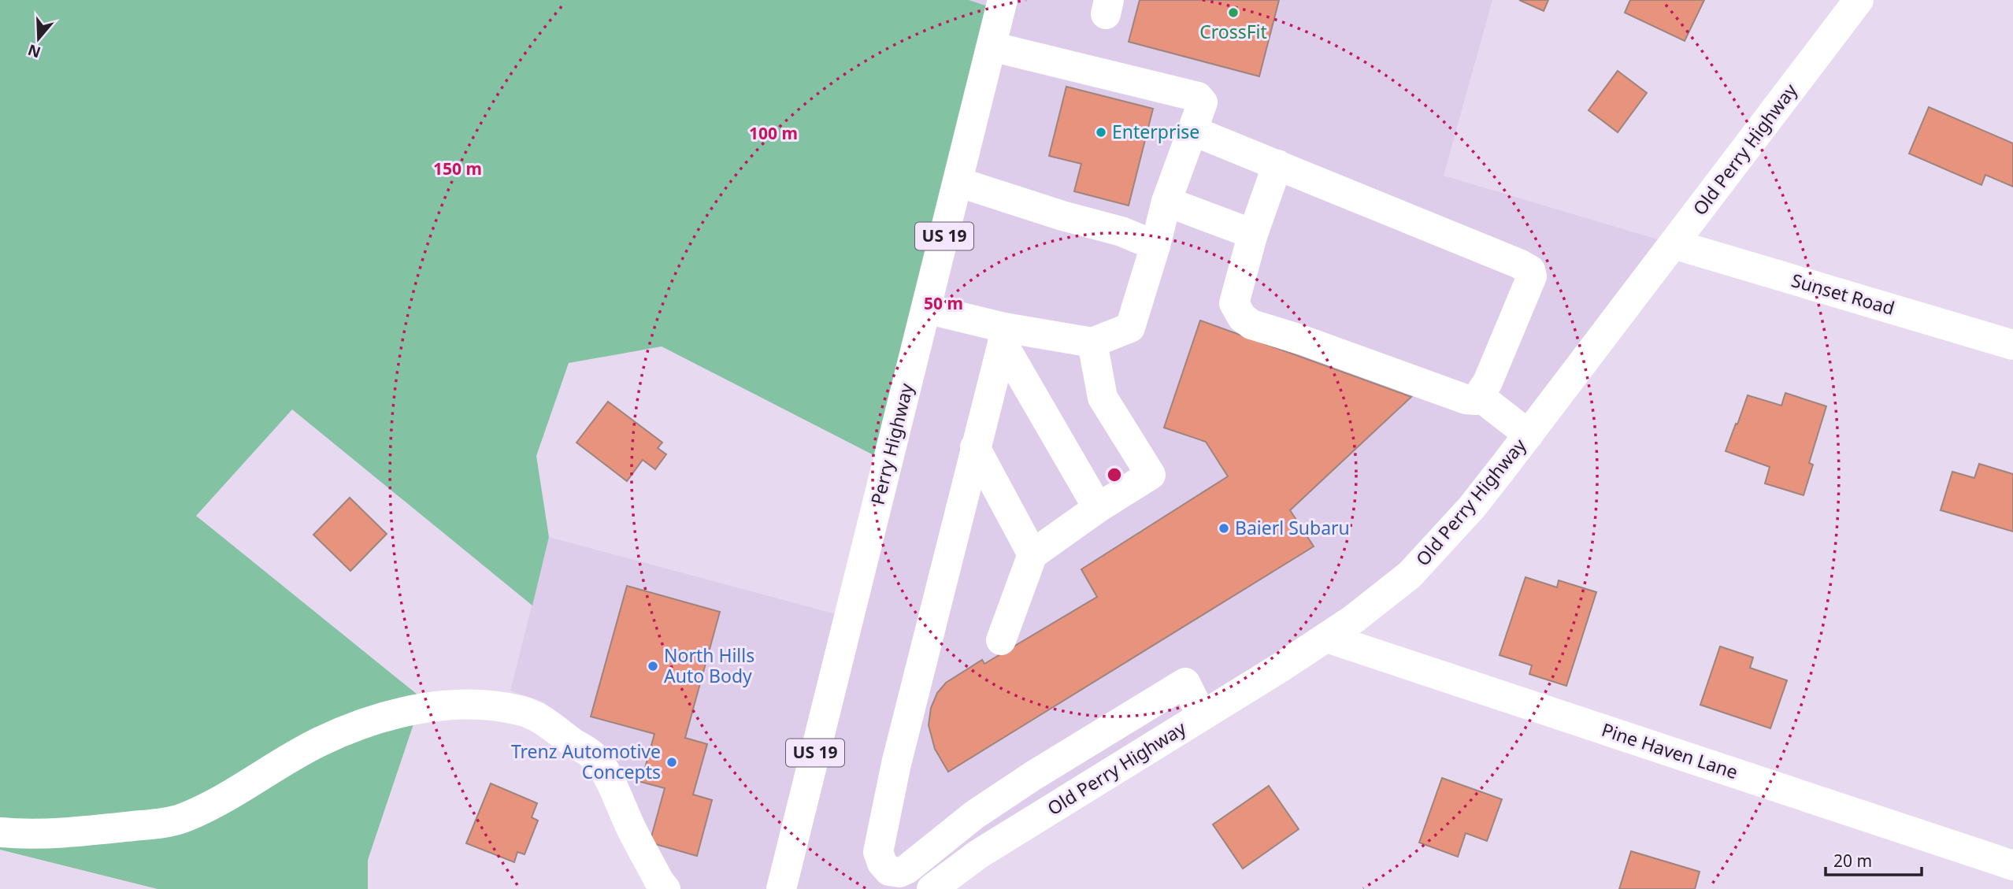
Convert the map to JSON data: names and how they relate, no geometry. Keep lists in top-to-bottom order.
{
  "streets": {
    "street": [
      "Old Perry Highway",
      "US 19",
      "Sunset Road",
      "Perry Highway",
      "Pine Haven Lane"
    ]
  },
  "crossings": [
    ["Old Perry Highway", "Sunset Road"],
    ["Old Perry Highway", "Pine Haven Lane"]
  ],
  "places": [
    "CrossFit",
    "Enterprise",
    "Baierl Subaru",
    "North Hills Auto Body",
    "Trenz Automotive Concepts"
  ],
  "scale_bar": "20 m",
  "north": "bottom",
  "rings": ["100 m", "150 m", "50 m"]
}
